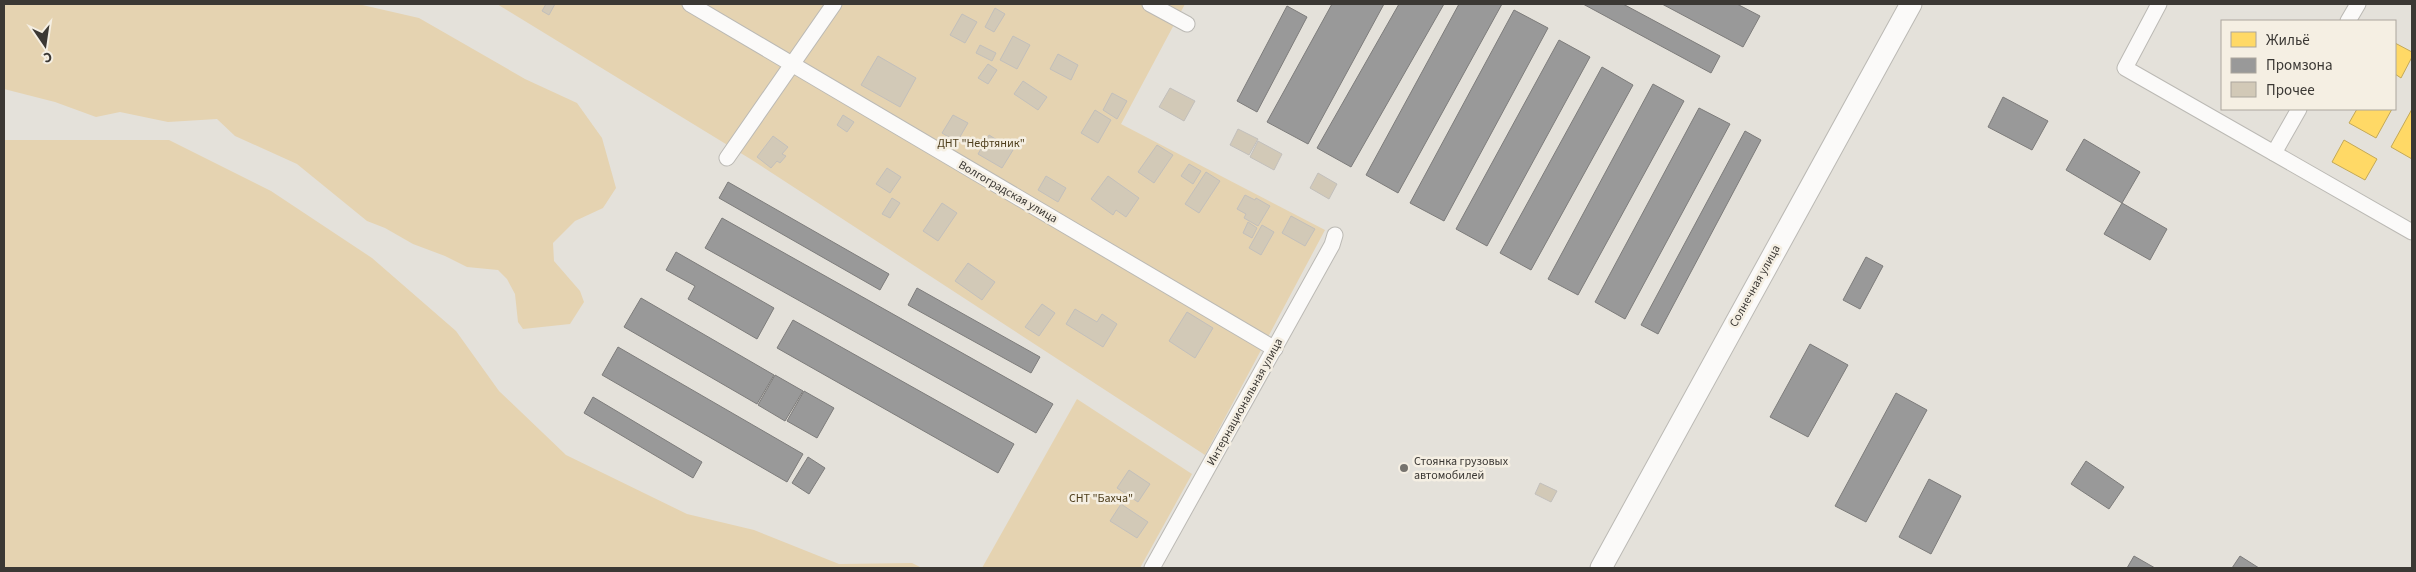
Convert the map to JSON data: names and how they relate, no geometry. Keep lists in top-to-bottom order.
{
  "streets": {
    "street": ["Волгоградская улица", "Солнечная улица", "Интернациональная улица"]
  },
  "crossings": [
    ["Волгоградская улица", "Интернациональная улица"]
  ],
  "parks": ["ДНТ \"Нефтяник\"", "СНТ \"Бахча\""],
  "places": ["Стоянка грузовых автомобилей"],
  "legend": ["Жильё", "Промзона", "Прочее"],
  "north": "bottom"
}
